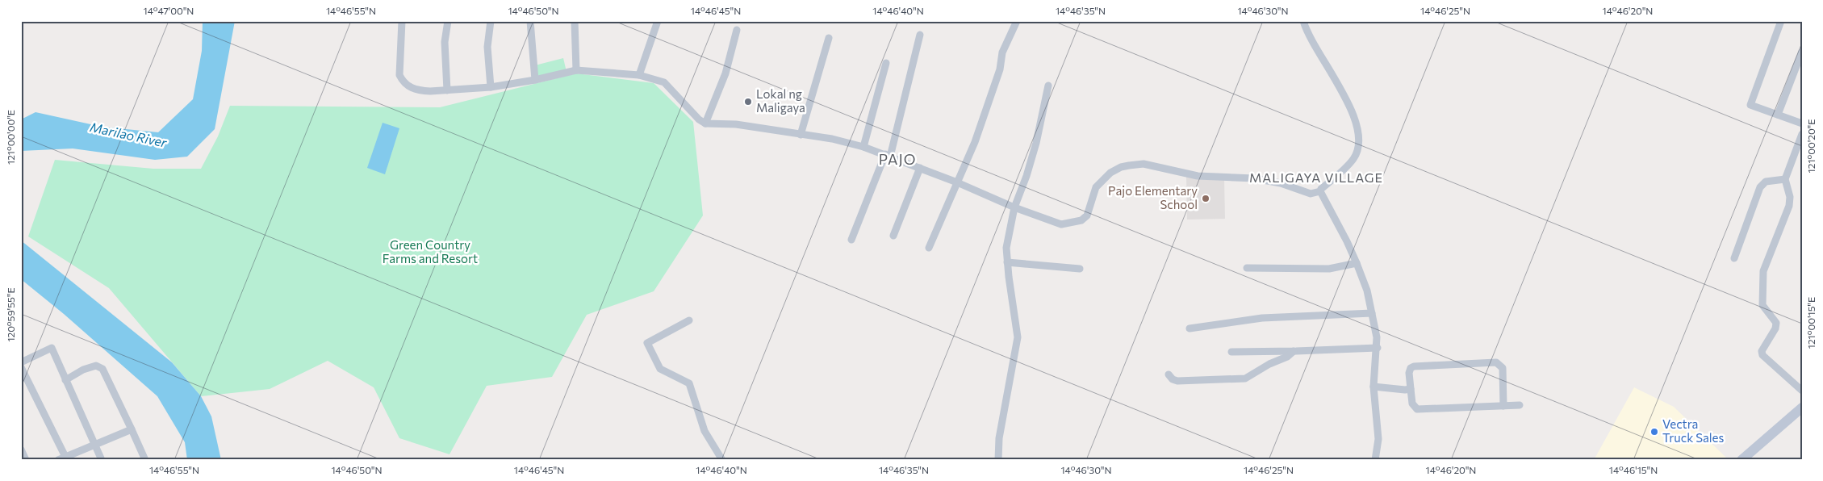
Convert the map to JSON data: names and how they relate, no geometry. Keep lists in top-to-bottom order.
{
  "districts": ["PAJO", "MALIGAYA VILLAGE"],
  "water": ["Marilao River"],
  "parks": ["Green Country Farms and Resort"],
  "places": ["Lokal ng Maligaya", "Pajo Elementary School", "Vectra Truck Sales"],
  "coordinates": [
    "14°47'00\"N",
    "14°46'55\"N",
    "14°46'50\"N",
    "14°46'45\"N",
    "14°46'40\"N",
    "14°46'35\"N",
    "14°46'30\"N",
    "14°46'25\"N",
    "14°46'20\"N",
    "121°00'00\"E",
    "121°00'20\"E",
    "120°59'55\"E",
    "121°00'15\"E",
    "14°46'15\"N"
  ]
}
